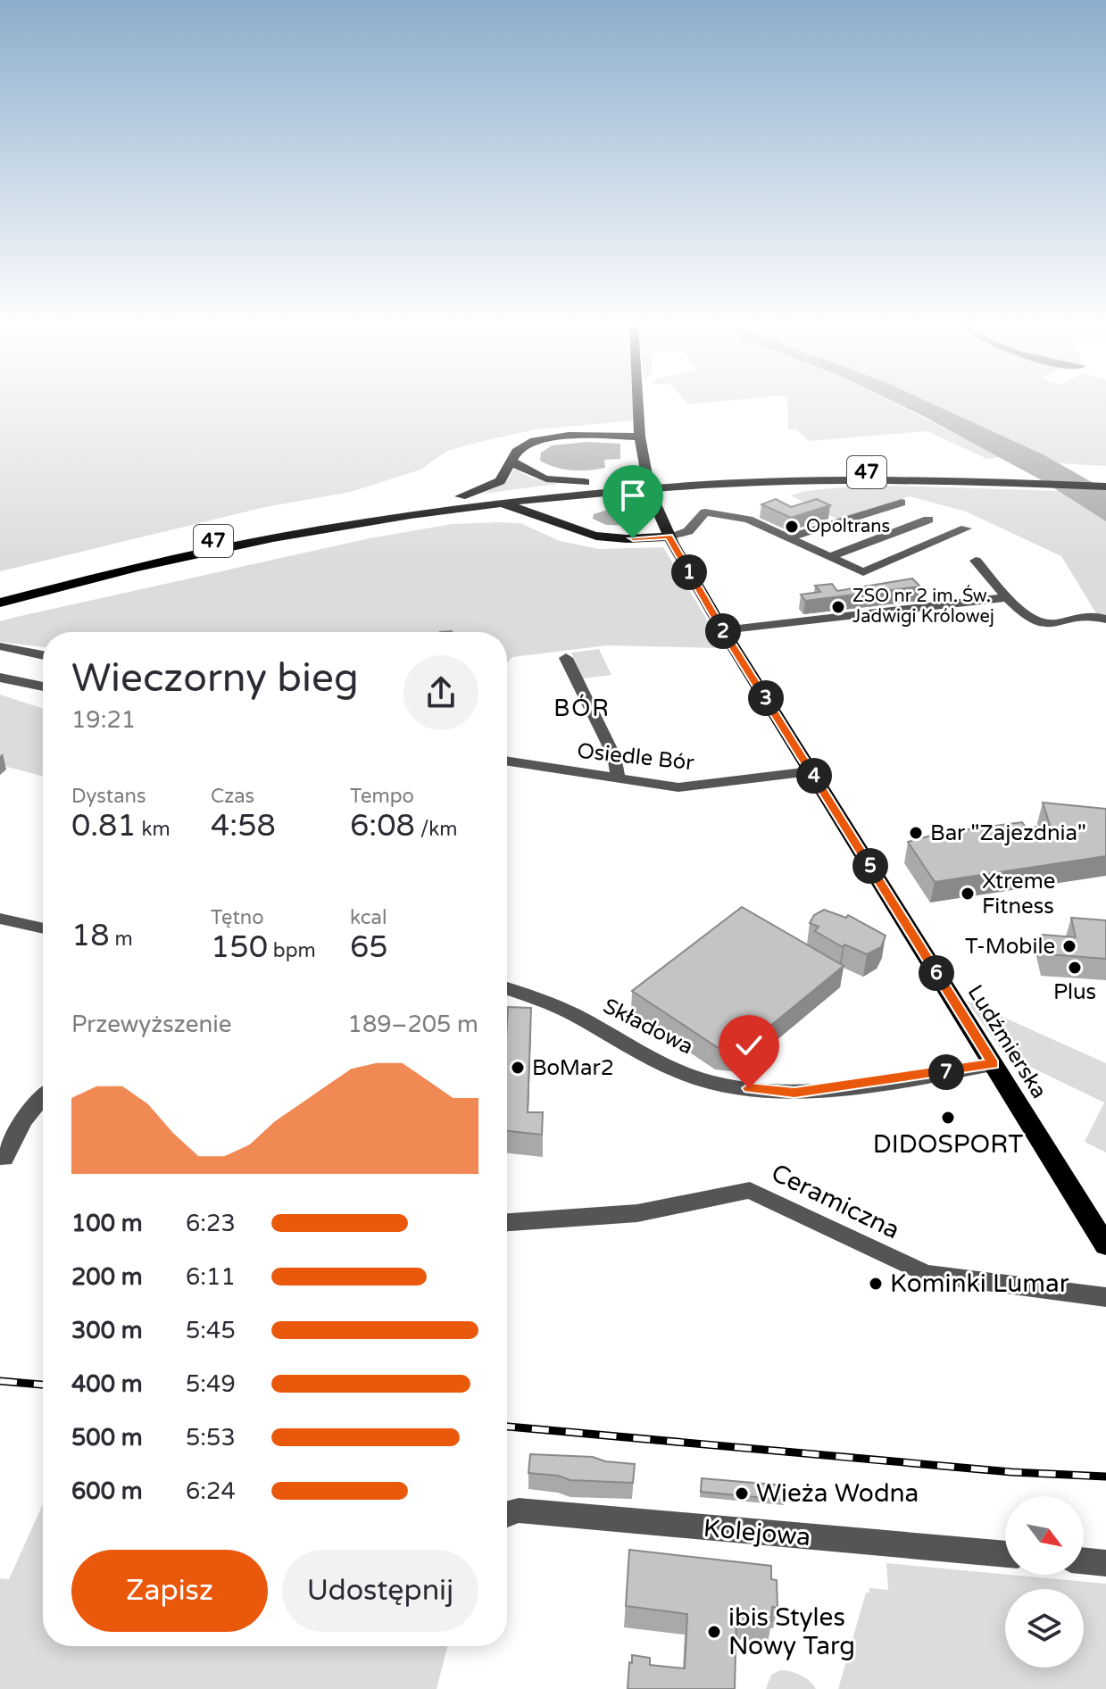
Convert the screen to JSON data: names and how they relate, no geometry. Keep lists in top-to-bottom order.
{
  "streets": {
    "main road": ["47", "Ludźmierska"],
    "street": [
      "Osiedle Bór",
      "Składowa",
      "Ceramiczna",
      "Kolejowa"
    ]
  },
  "crossings": [
    ["Osiedle Bór", "Ludźmierska"],
    ["Składowa", "Ludźmierska"]
  ],
  "districts": ["BÓR"],
  "places": [
    "Opoltrans",
    "ZSO nr 2 im. Św. Jadwigi Królowej",
    "Bar \"Zajezdnia\"",
    "Xtreme Fitness",
    "T-Mobile",
    "Plus",
    "BoMar2",
    "DIDOSPORT",
    "Kominki Lumar",
    "Wieża Wodna",
    "ibis Styles Nowy Targ"
  ],
  "north": "bottom right",
  "page": {
    "pins": [
      "1",
      "2",
      "3",
      "4",
      "5",
      "6",
      "7"
    ],
    "heading": ["Wieczorny bieg", "19:21"],
    "stats": [
      ["Dystans", "0.81 km"],
      ["Czas", "4:58"],
      ["Tempo", "6:08 /km"],
      ["18 m"],
      ["Tętno", "150 bpm"],
      ["kcal", "65"]
    ],
    "chart": ["Przewyższenie", "189–205 m"],
    "list": [
      {
        "name": "100 m",
        "note": "6:23"
      },
      {
        "name": "200 m",
        "note": "6:11"
      },
      {
        "name": "300 m",
        "note": "5:45"
      },
      {
        "name": "400 m",
        "note": "5:49"
      },
      {
        "name": "500 m",
        "note": "5:53"
      },
      {
        "name": "600 m",
        "note": "6:24"
      }
    ],
    "buttons": ["Zapisz", "Udostępnij"]
  }
}
